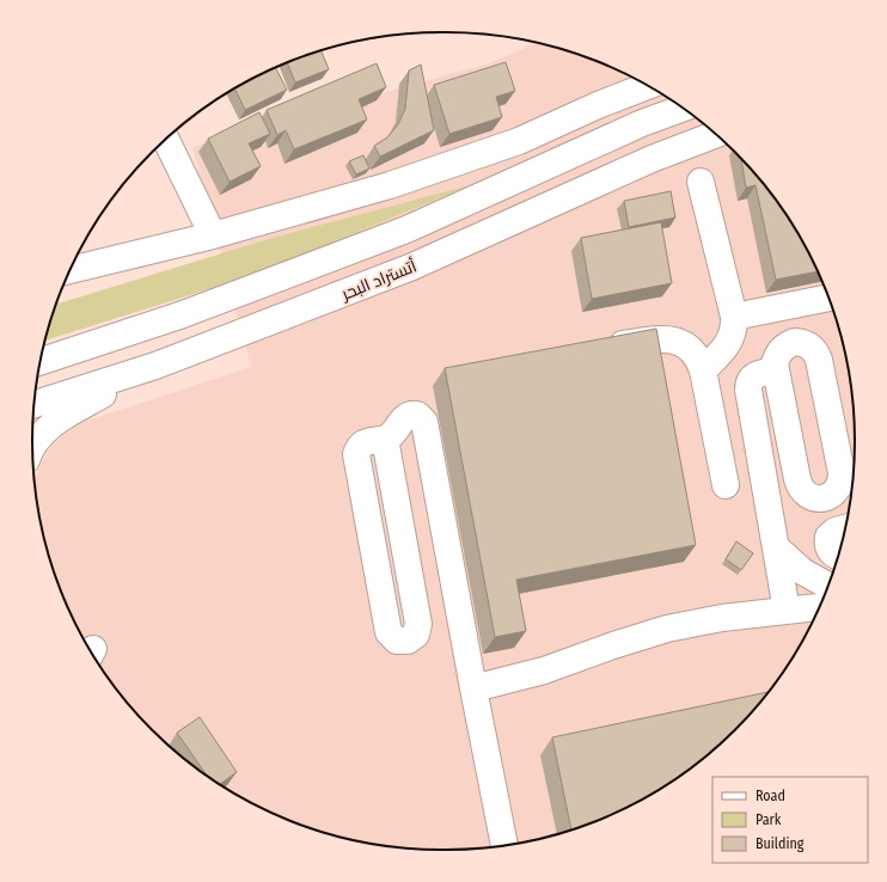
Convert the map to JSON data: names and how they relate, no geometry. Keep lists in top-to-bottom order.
{
  "streets": {
    "main road": ["أتستراد البحر"]
  },
  "legend": ["Road", "Park", "Building"]
}
